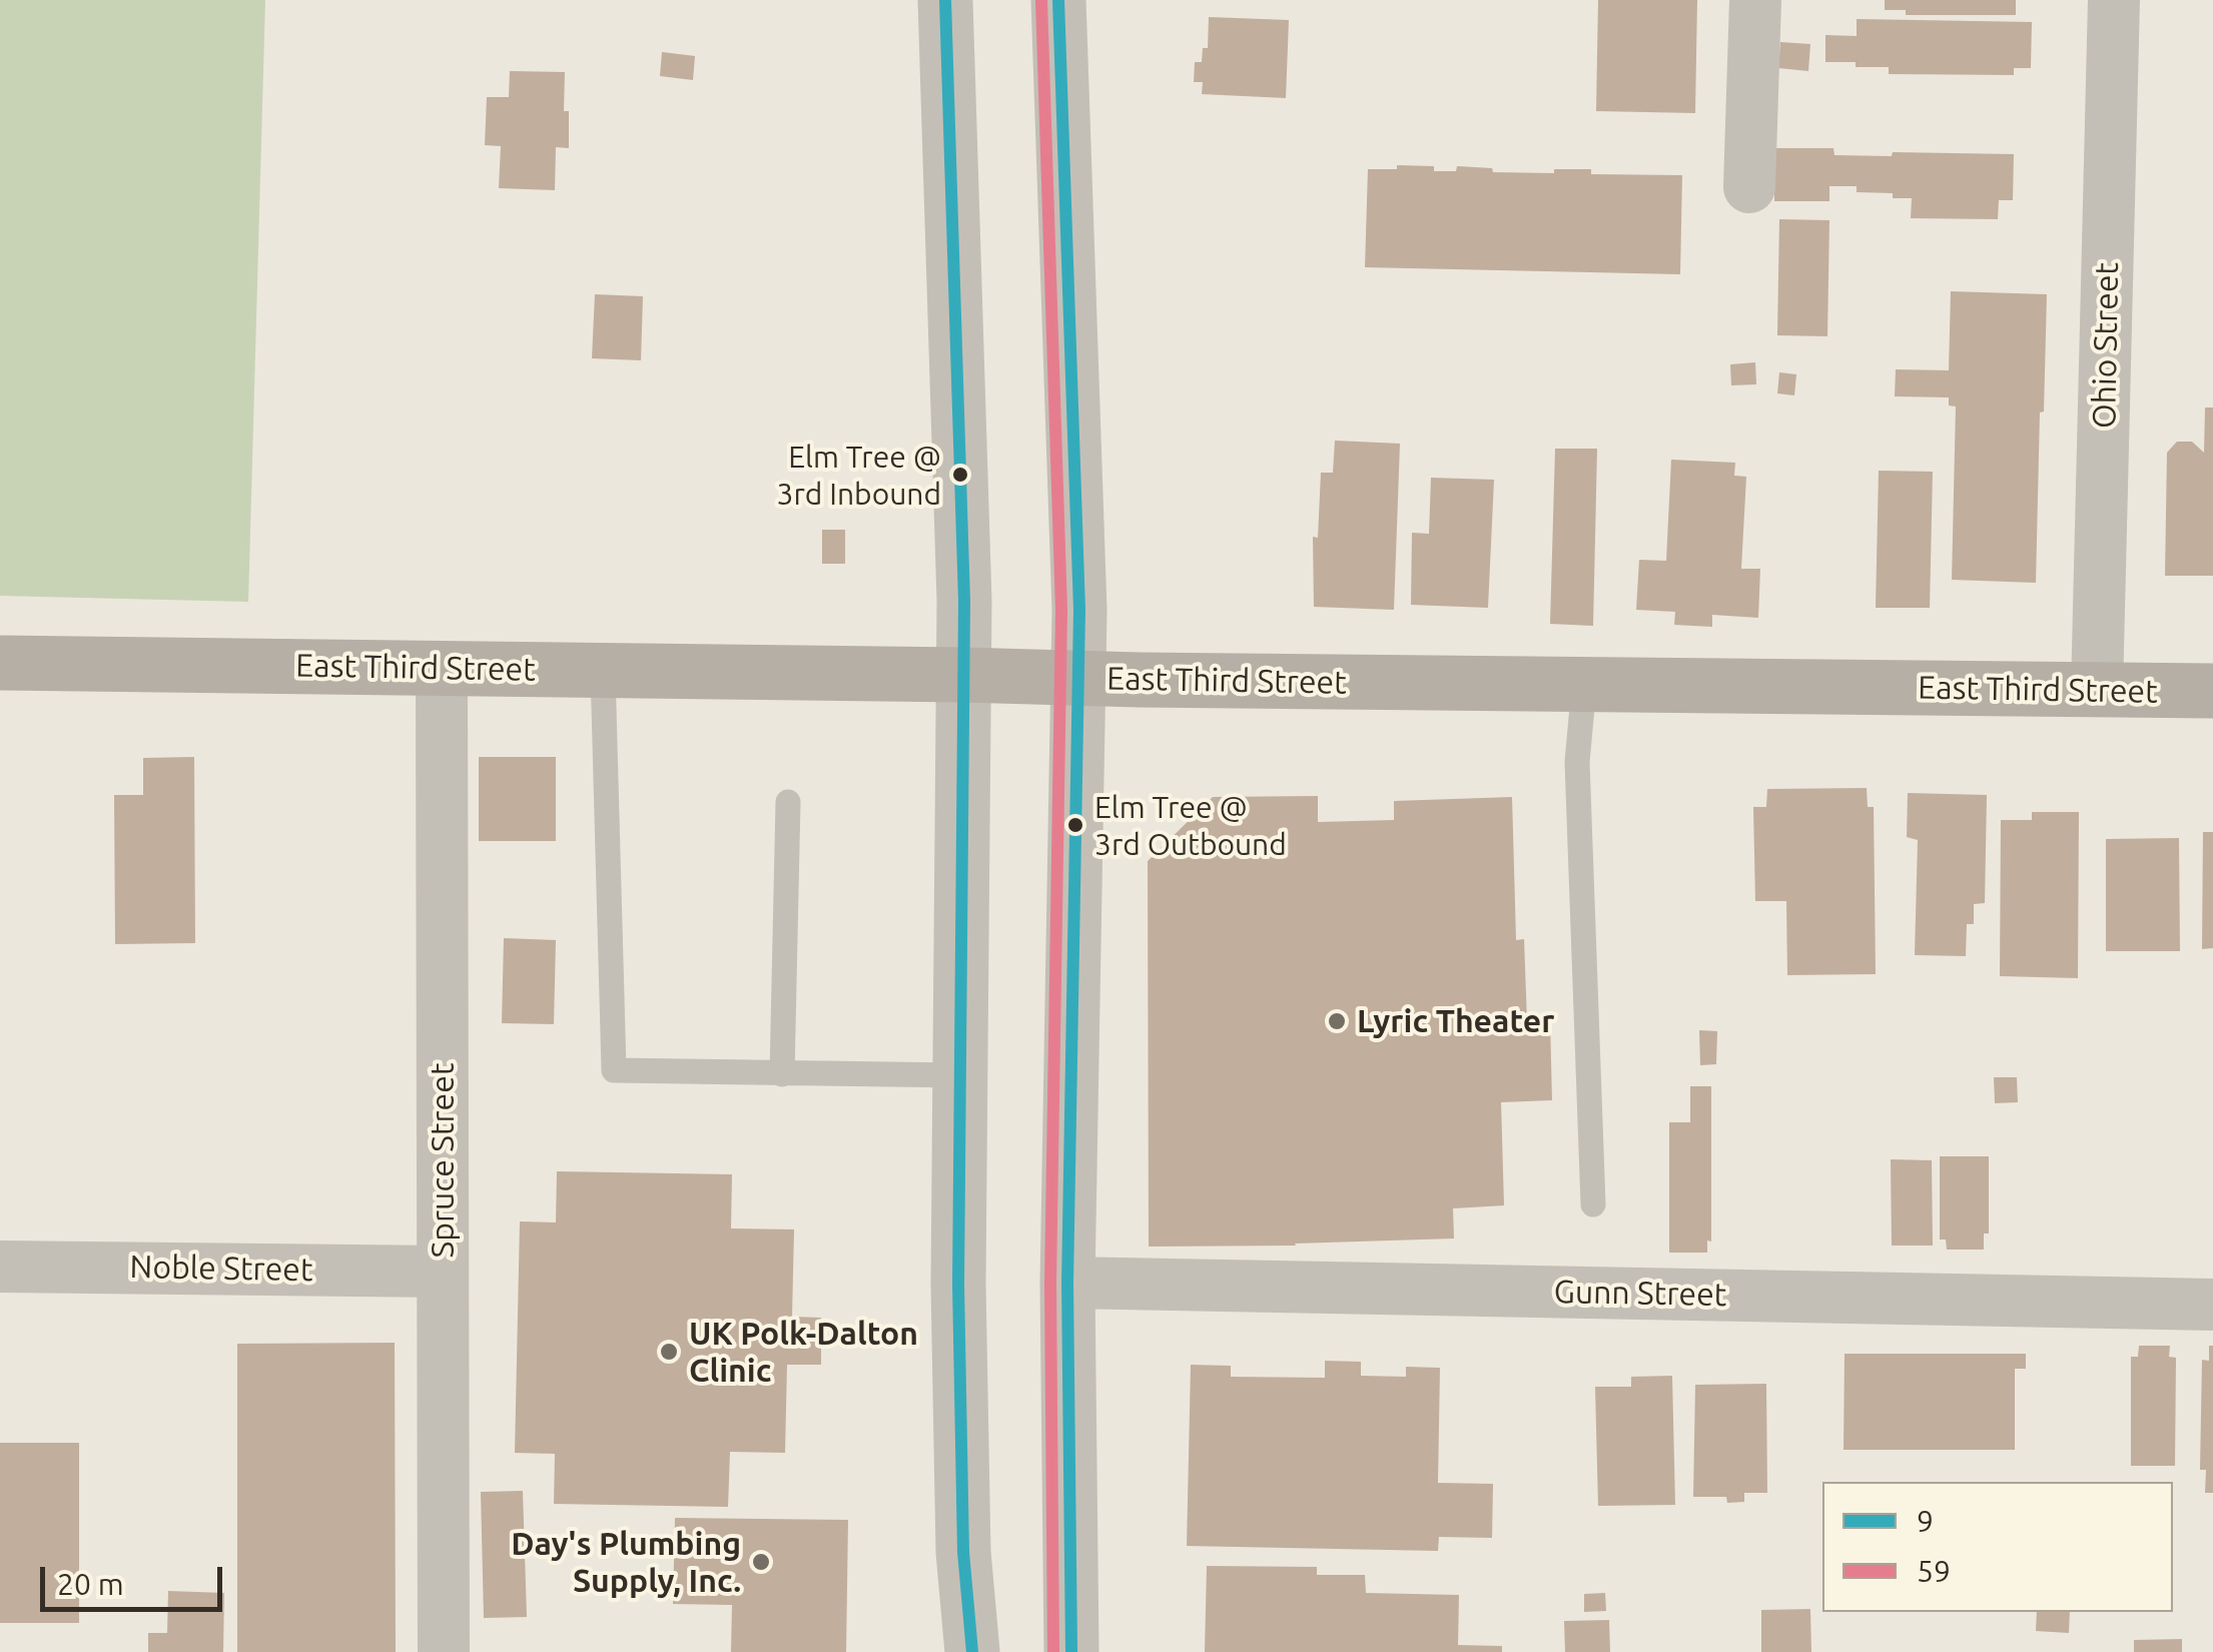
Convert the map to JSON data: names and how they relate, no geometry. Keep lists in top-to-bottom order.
{
  "streets": {
    "main road": ["East Third Street"],
    "street": [
      "Ohio Street",
      "Spruce Street",
      "Noble Street",
      "Gunn Street"
    ]
  },
  "crossings": [
    ["Ohio Street", "East Third Street"],
    ["East Third Street", "Spruce Street"],
    ["Spruce Street", "Noble Street"]
  ],
  "places": [
    "Elm Tree @ 3rd Inbound",
    "Elm Tree @ 3rd Outbound",
    "Lyric Theater",
    "UK Polk-Dalton Clinic",
    "Day's Plumbing Supply, Inc."
  ],
  "lines": ["transit line 9", "transit line 59"],
  "legend": ["9", "59"],
  "scale_bar": "20 m"
}
